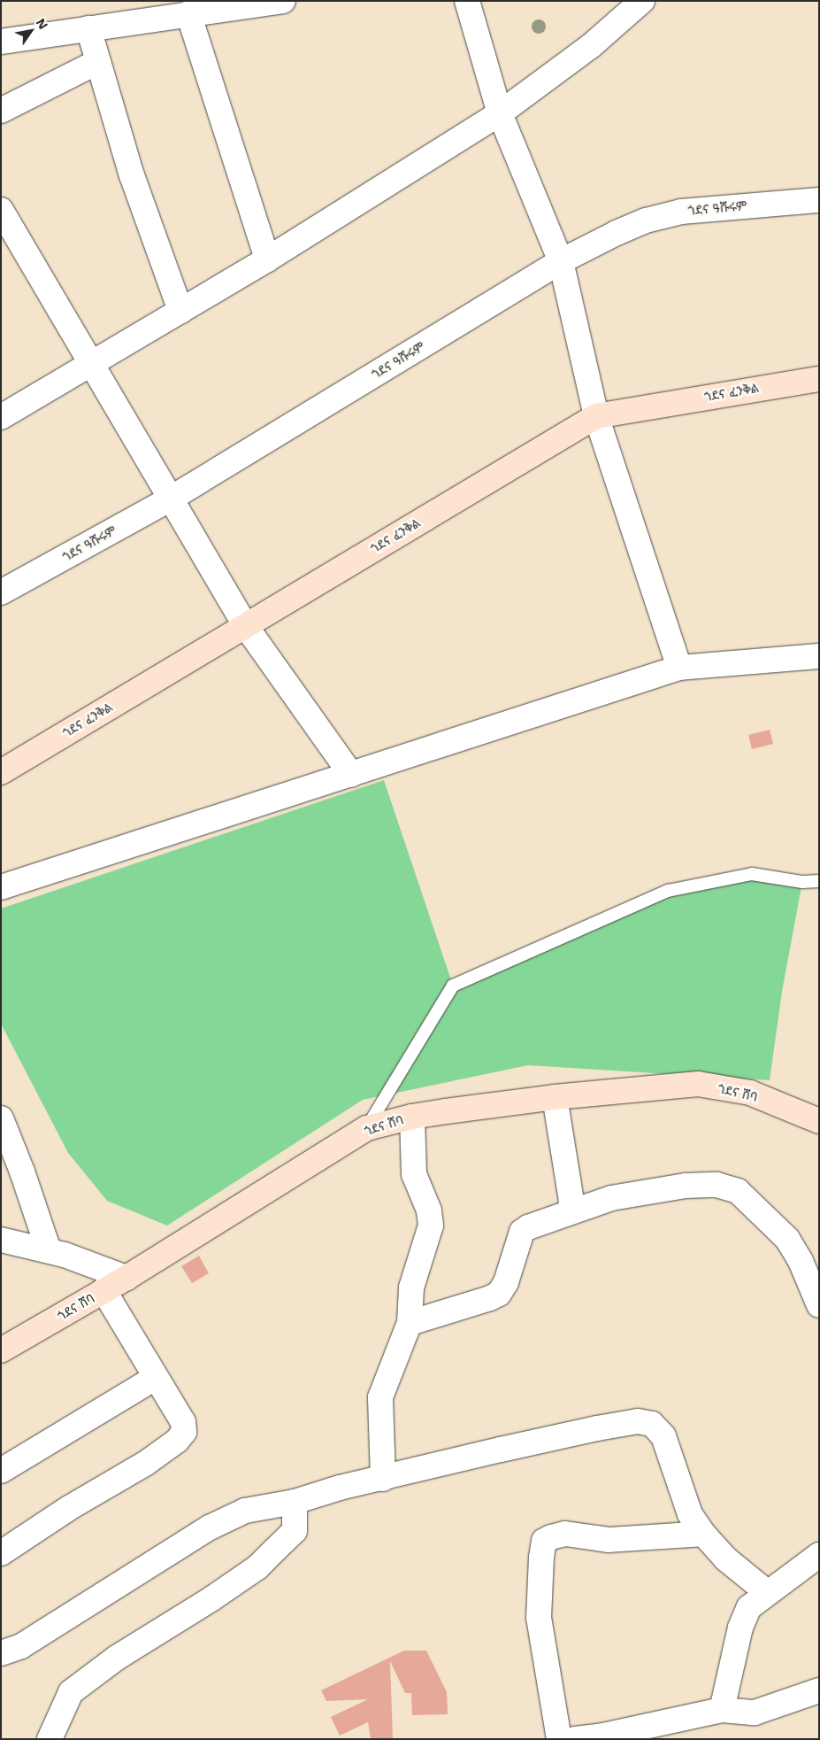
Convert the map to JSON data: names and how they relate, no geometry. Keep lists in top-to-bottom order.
{
  "streets": {
    "street": ["ጎደና ዓሹሩም", "ጎደና ፈንቅል", "ጎደና ሸባ"]
  },
  "north": "top right"
}
